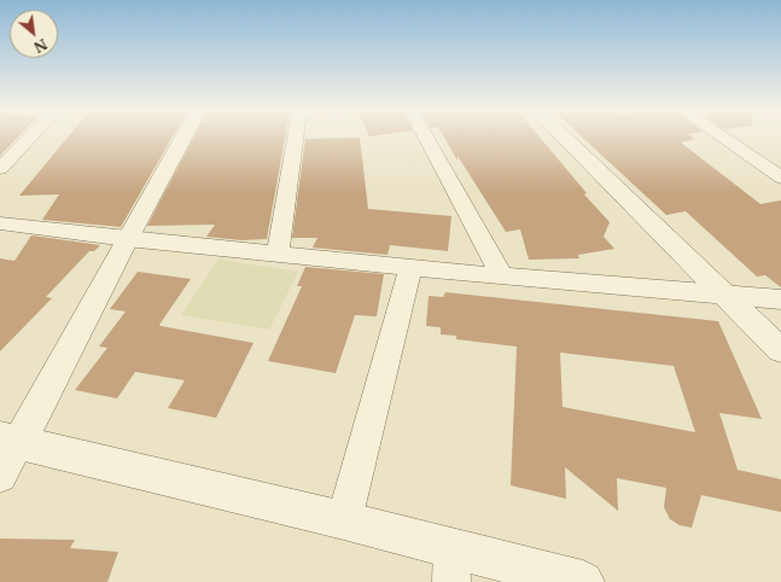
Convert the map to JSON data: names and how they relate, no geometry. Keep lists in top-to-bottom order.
{
  "north": "bottom right"
}
